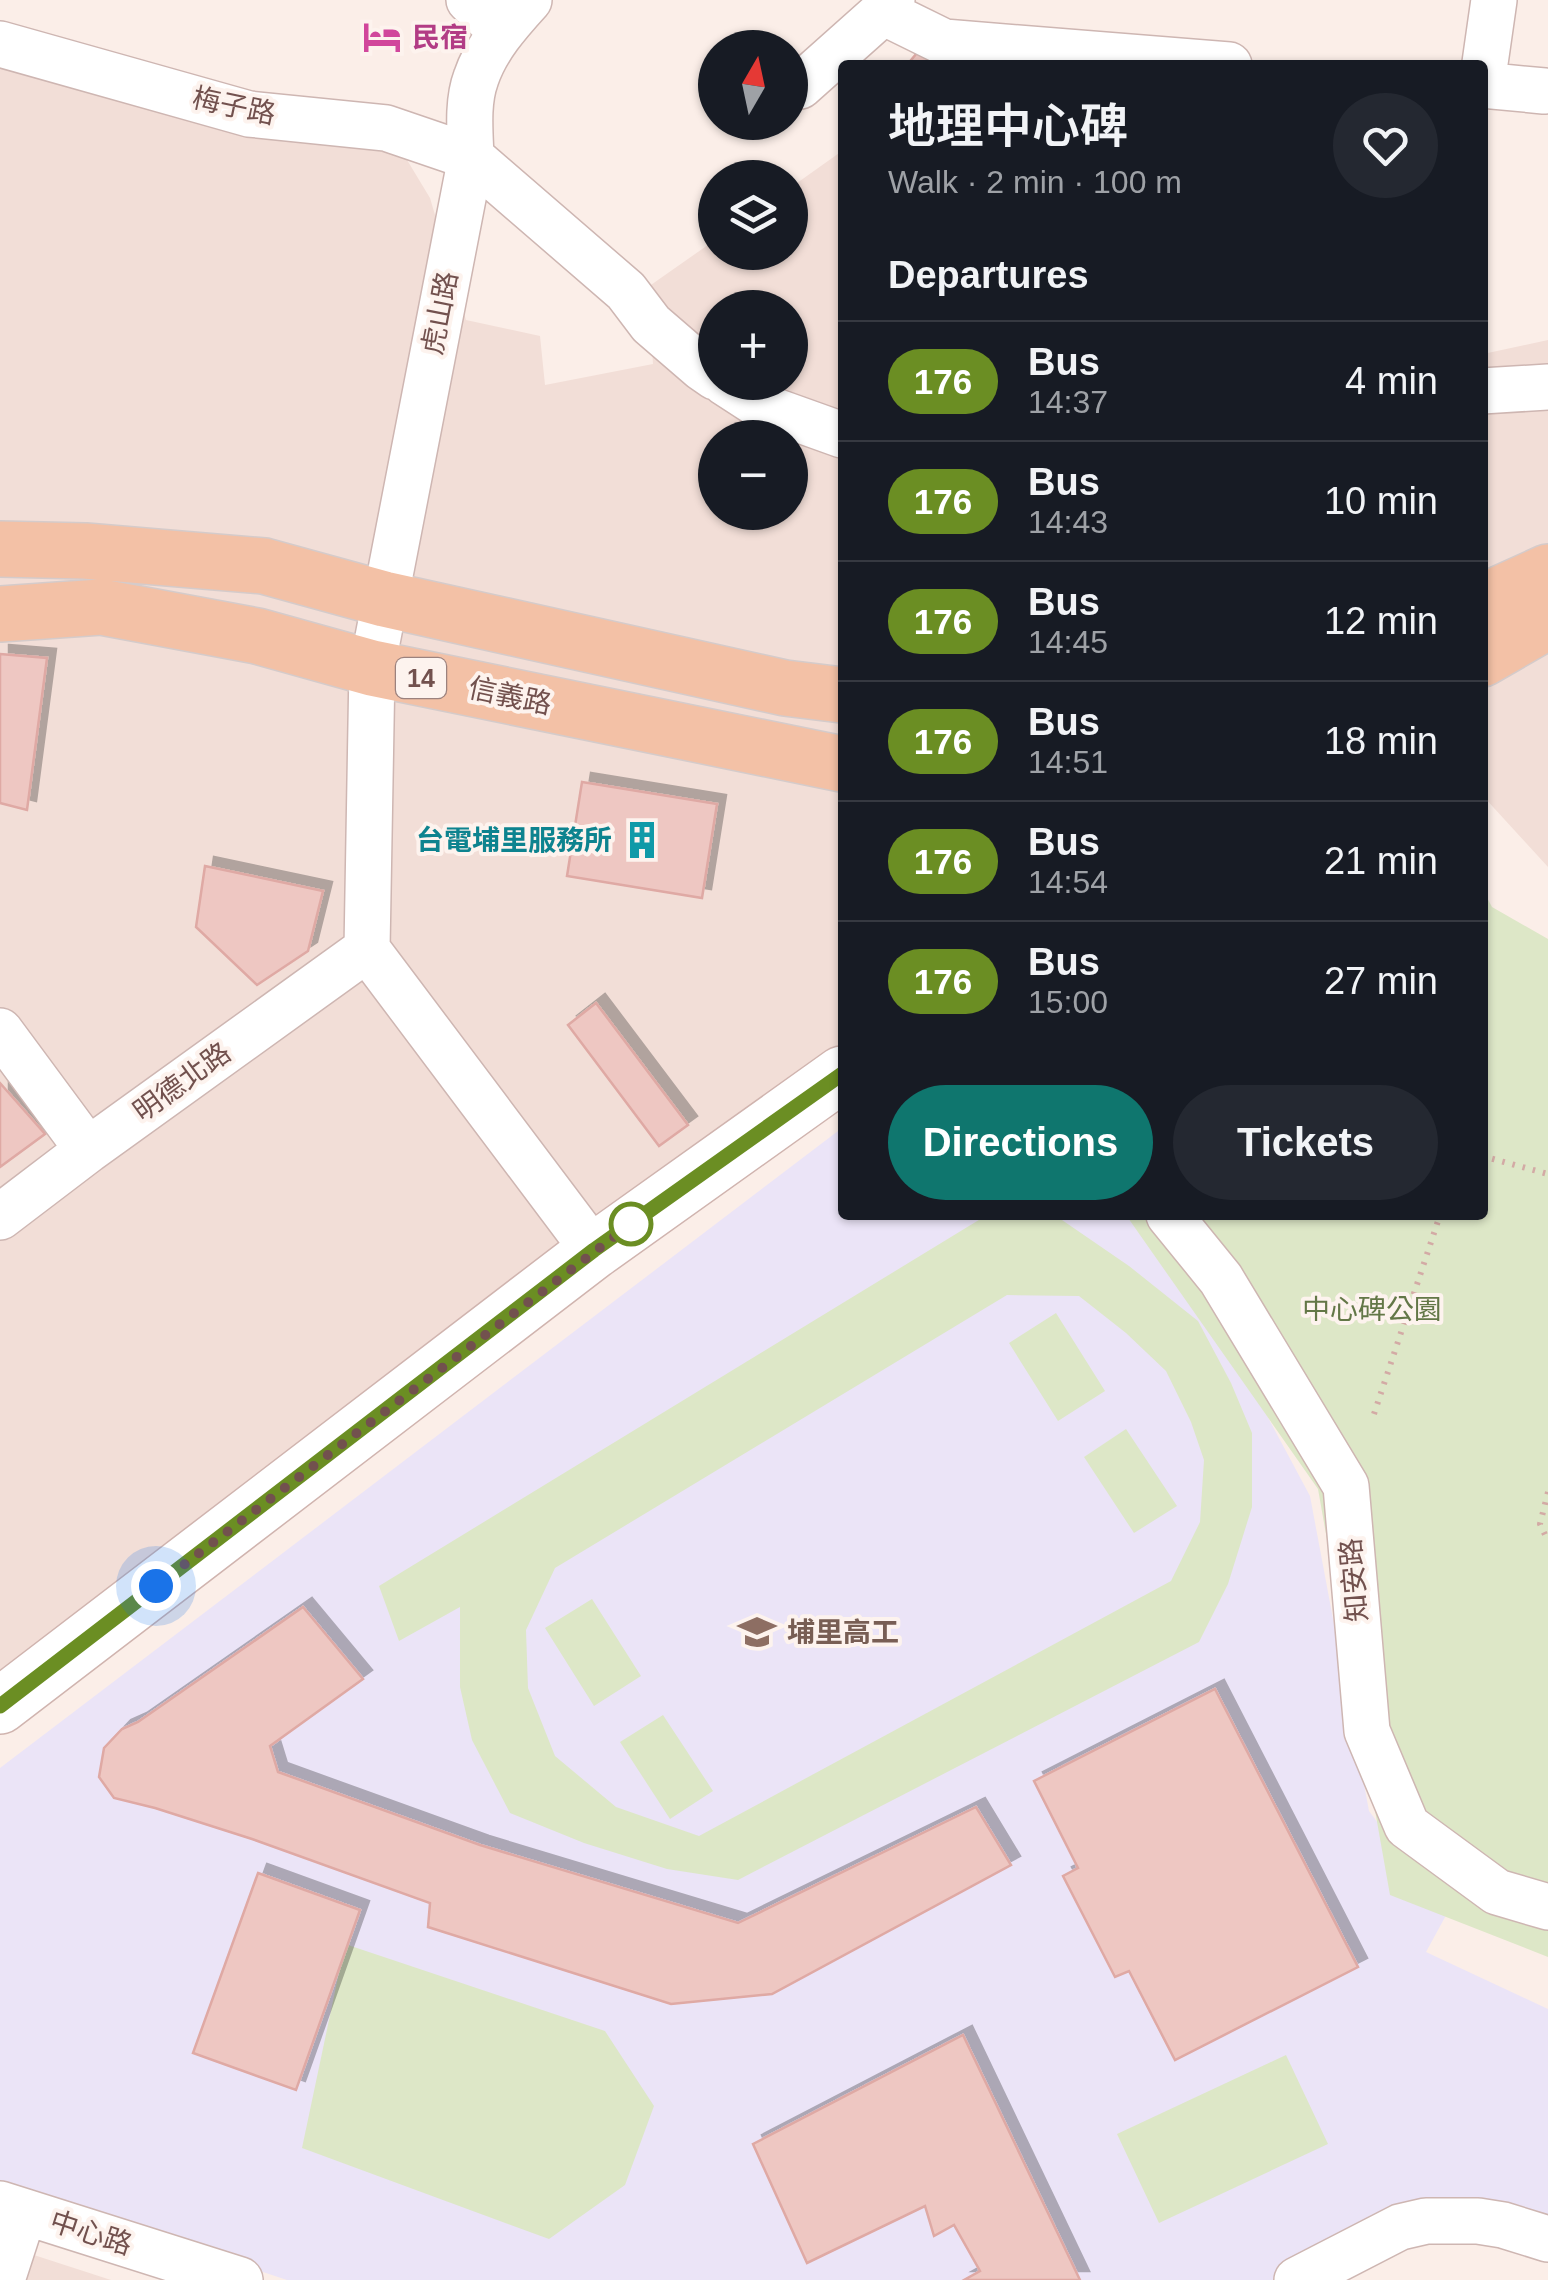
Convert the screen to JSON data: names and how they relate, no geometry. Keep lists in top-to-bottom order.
{
  "streets": {
    "main road": ["14", "信義路"],
    "street": [
      "梅子路",
      "虎山路",
      "明德北路",
      "知安路",
      "中心路"
    ]
  },
  "crossings": [
    ["梅子路", "虎山路"]
  ],
  "parks": ["中心碑公園"],
  "places": {
    "hotel": ["民宿"],
    "building": ["台電埔里服務所"],
    "school or university": ["埔里高工"]
  },
  "lines": ["bus line 176"],
  "north": "top",
  "page": {
    "map_buttons": ["+", "−"],
    "heading": [
      ["地理中心碑", "Walk · 2 min · 100 m"],
      "Departures"
    ],
    "list": [
      {
        "mark": "176",
        "name": "Bus",
        "note": "14:37",
        "value": "4 min"
      },
      {
        "mark": "176",
        "name": "Bus",
        "note": "14:43",
        "value": "10 min"
      },
      {
        "mark": "176",
        "name": "Bus",
        "note": "14:45",
        "value": "12 min"
      },
      {
        "mark": "176",
        "name": "Bus",
        "note": "14:51",
        "value": "18 min"
      },
      {
        "mark": "176",
        "name": "Bus",
        "note": "14:54",
        "value": "21 min"
      },
      {
        "mark": "176",
        "name": "Bus",
        "note": "15:00",
        "value": "27 min"
      }
    ],
    "buttons": ["Directions", "Tickets"]
  }
}
